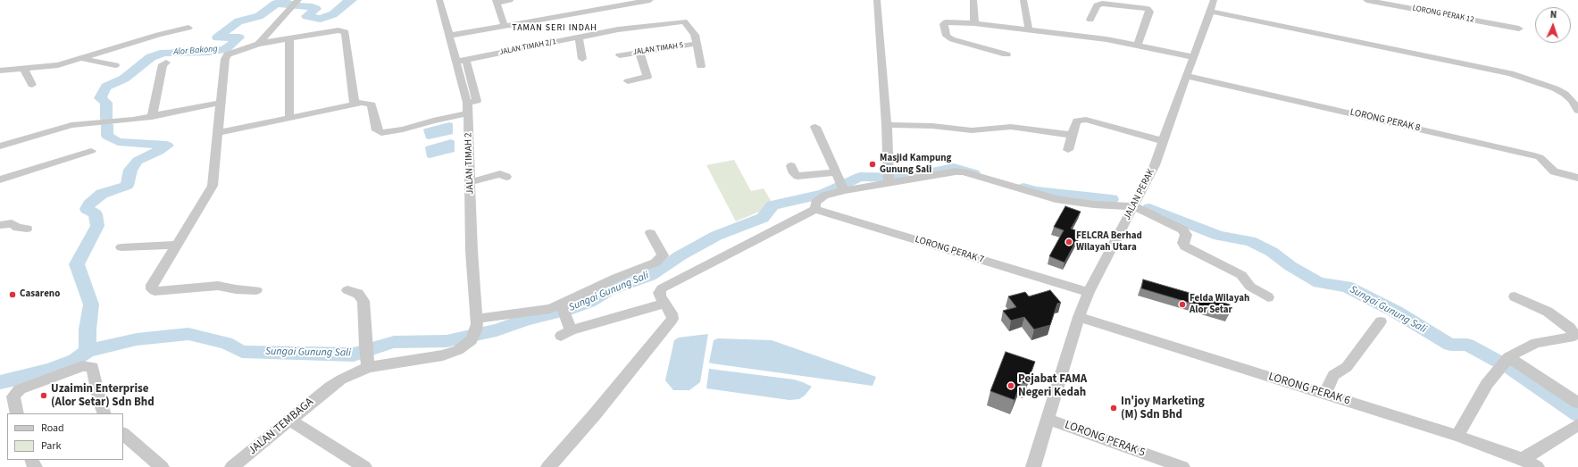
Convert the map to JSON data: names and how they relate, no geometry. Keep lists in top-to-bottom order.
{
  "streets": {
    "street": [
      "LORONG PERAK 12",
      "JALAN TIMAH 2/1",
      "JALAN TIMAH 5",
      "LORONG PERAK 8",
      "JALAN TIMAH 2",
      "JALAN PERAK",
      "LORONG PERAK 7",
      "LORONG PERAK 6",
      "JALAN TEMBAGA",
      "LORONG PERAK 5"
    ]
  },
  "crossings": [
    ["JALAN TIMAH 2/1", "JALAN TIMAH 5"],
    ["JALAN TIMAH 2/1", "JALAN TIMAH 2"],
    ["LORONG PERAK 8", "JALAN PERAK"],
    ["JALAN TIMAH 2", "JALAN TEMBAGA"],
    ["JALAN PERAK", "LORONG PERAK 7"],
    ["JALAN PERAK", "LORONG PERAK 6"],
    ["JALAN PERAK", "LORONG PERAK 5"]
  ],
  "districts": ["TAMAN SERI INDAH"],
  "water": ["Alor Bakong", "Sungai Gunung Sali"],
  "places": [
    "Masjid Kampung Gunung Sali",
    "FELCRA Berhad Wilayah Utara",
    "Casareno",
    "Felda Wilayah Alor Setar",
    "Pejabat FAMA Negeri Kedah",
    "Uzaimin Enterprise (Alor Setar) Sdn Bhd",
    "In'joy Marketing (M) Sdn Bhd"
  ],
  "legend": ["Road", "Park"],
  "north": "top"
}
